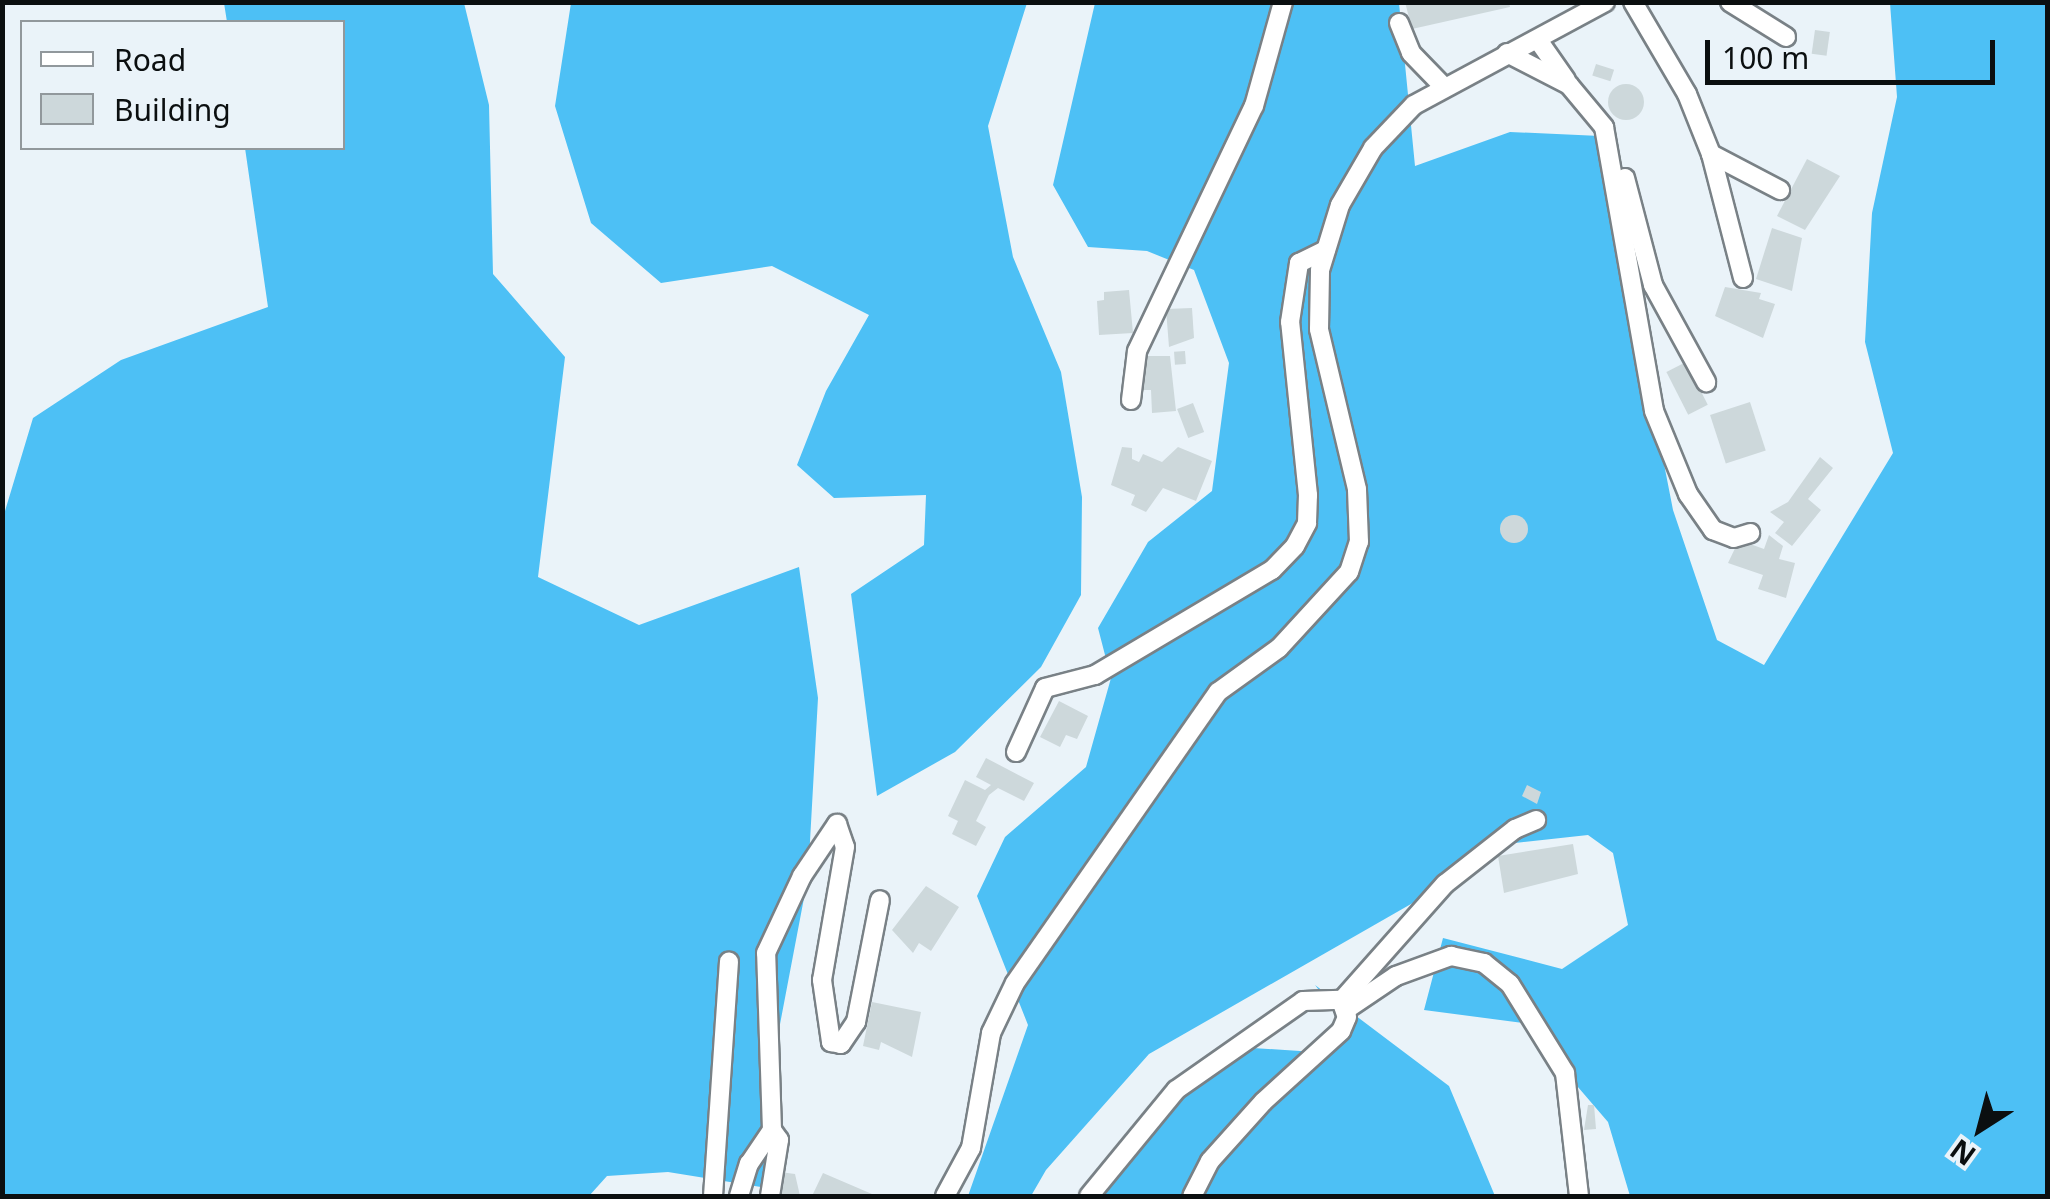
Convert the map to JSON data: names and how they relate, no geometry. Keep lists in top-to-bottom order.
{
  "legend": ["Road", "Building"],
  "scale_bar": "100 m",
  "north": "bottom left"
}
